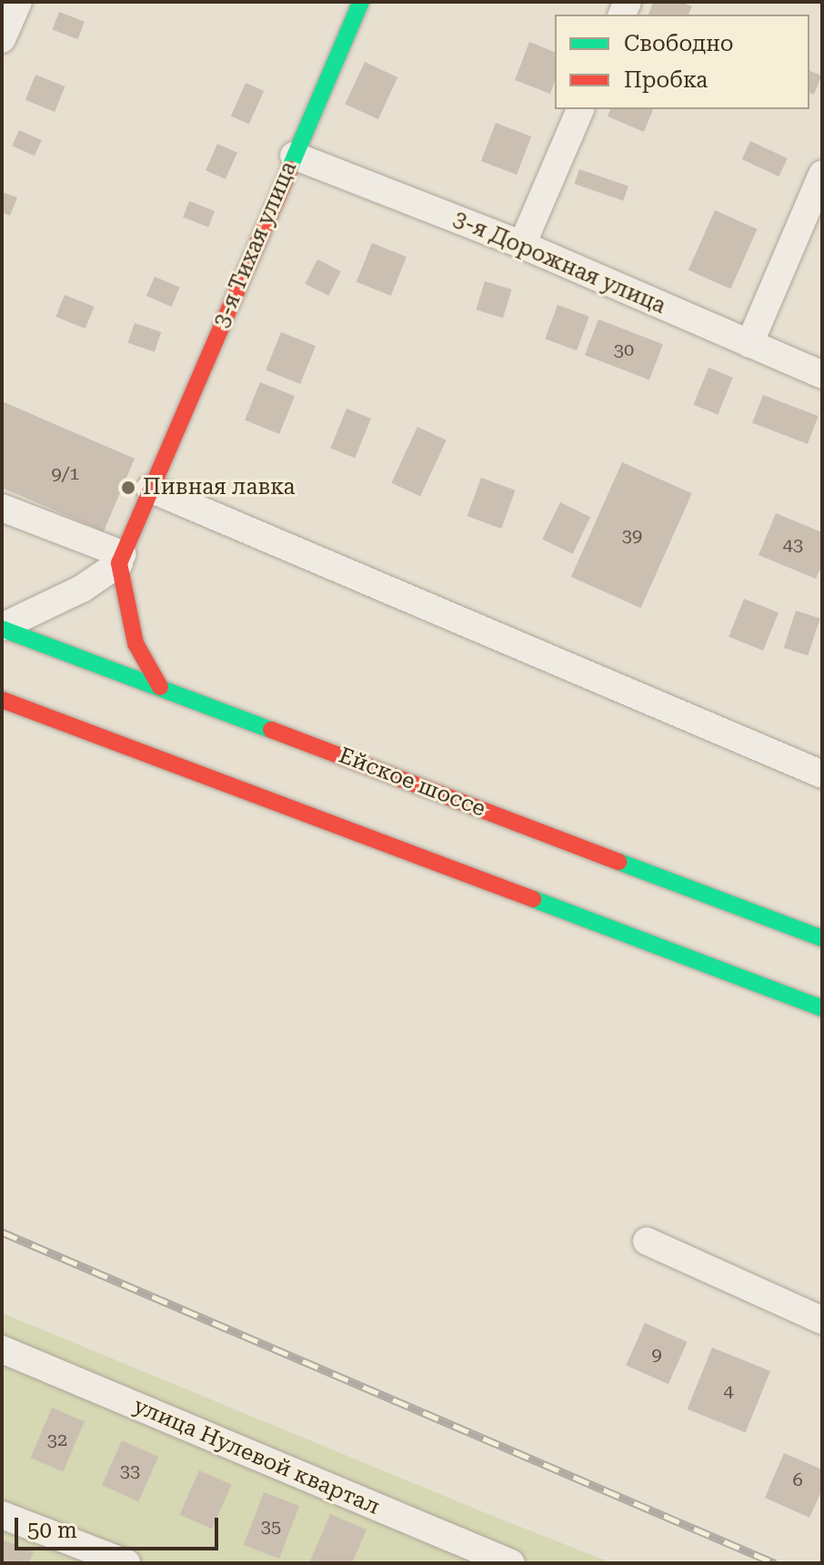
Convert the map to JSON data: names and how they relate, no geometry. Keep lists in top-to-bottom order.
{
  "streets": {
    "main road": ["3-я Тихая улица", "Ейское шоссе"],
    "street": ["3-я Дорожная улица", "улица Нулевой квартал"]
  },
  "crossings": [
    ["3-я Тихая улица", "3-я Дорожная улица"]
  ],
  "places": ["Пивная лавка"],
  "house_numbers": [
    "30",
    "9/1",
    "39",
    "43",
    "9",
    "4",
    "32",
    "33",
    "6",
    "35"
  ],
  "legend": ["Свободно", "Пробка"],
  "scale_bar": "50 m"
}
